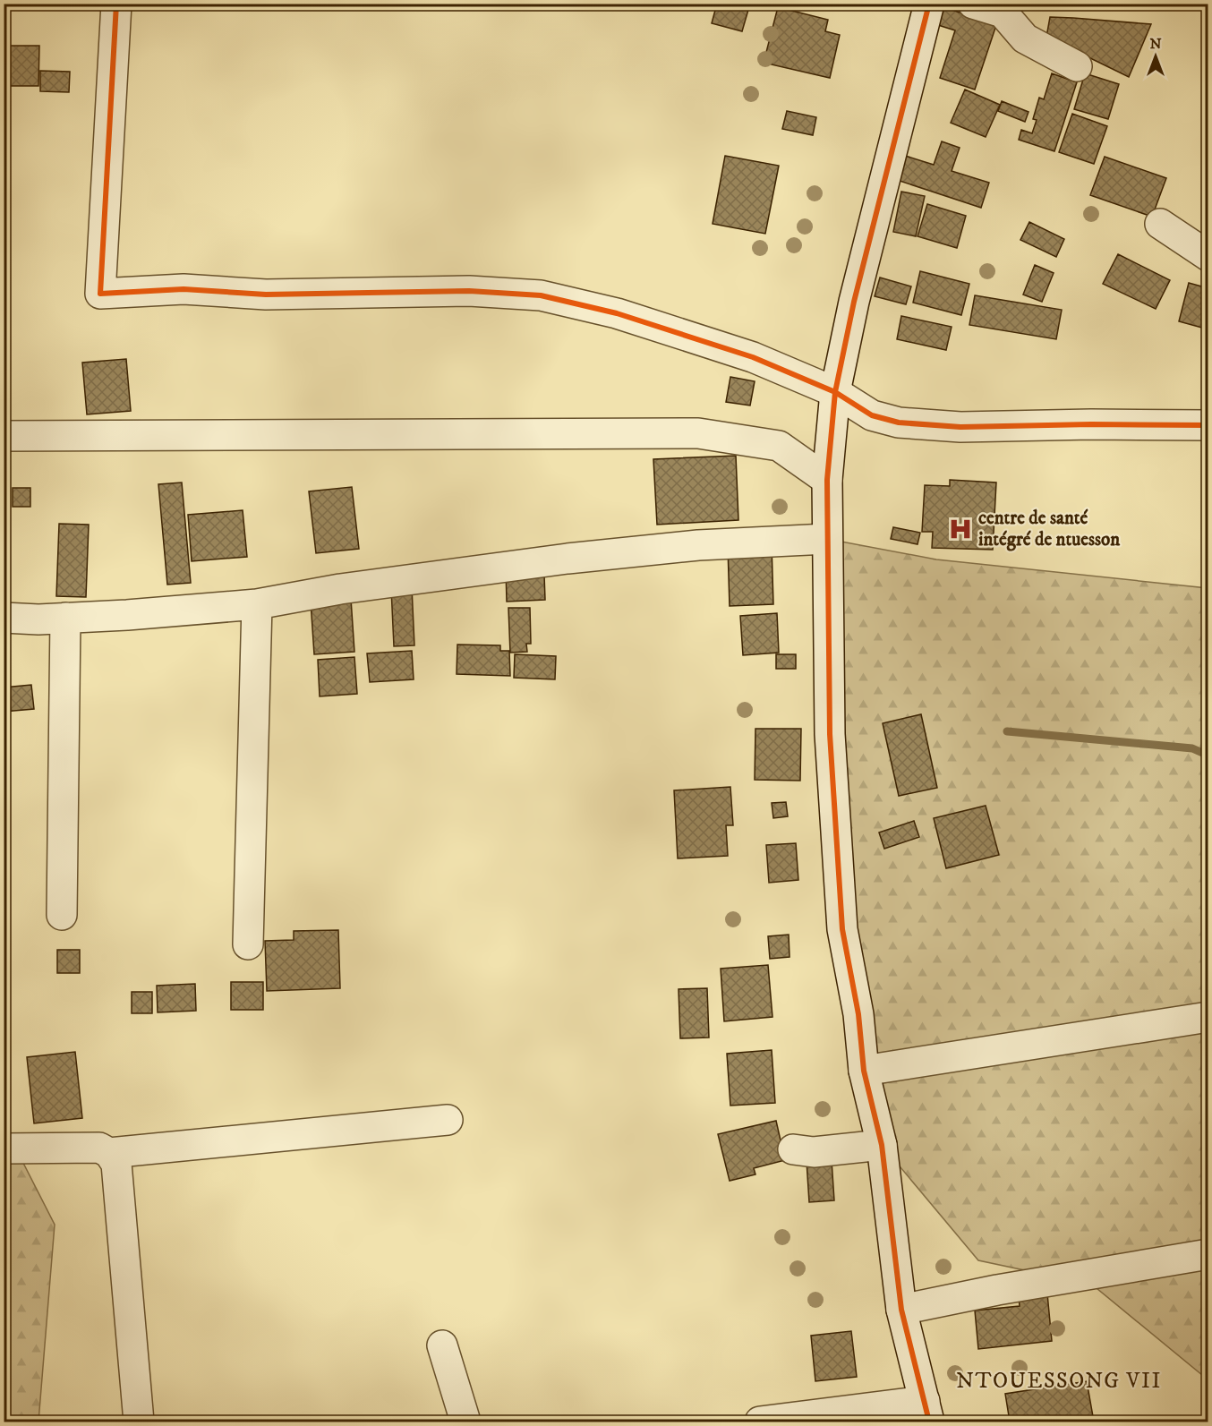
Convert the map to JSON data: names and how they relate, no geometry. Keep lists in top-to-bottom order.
{
  "districts": ["NTOUESSONG VII"],
  "places": {
    "hospital": ["centre de santé intégré de ntuesson"]
  },
  "north": "top"
}
